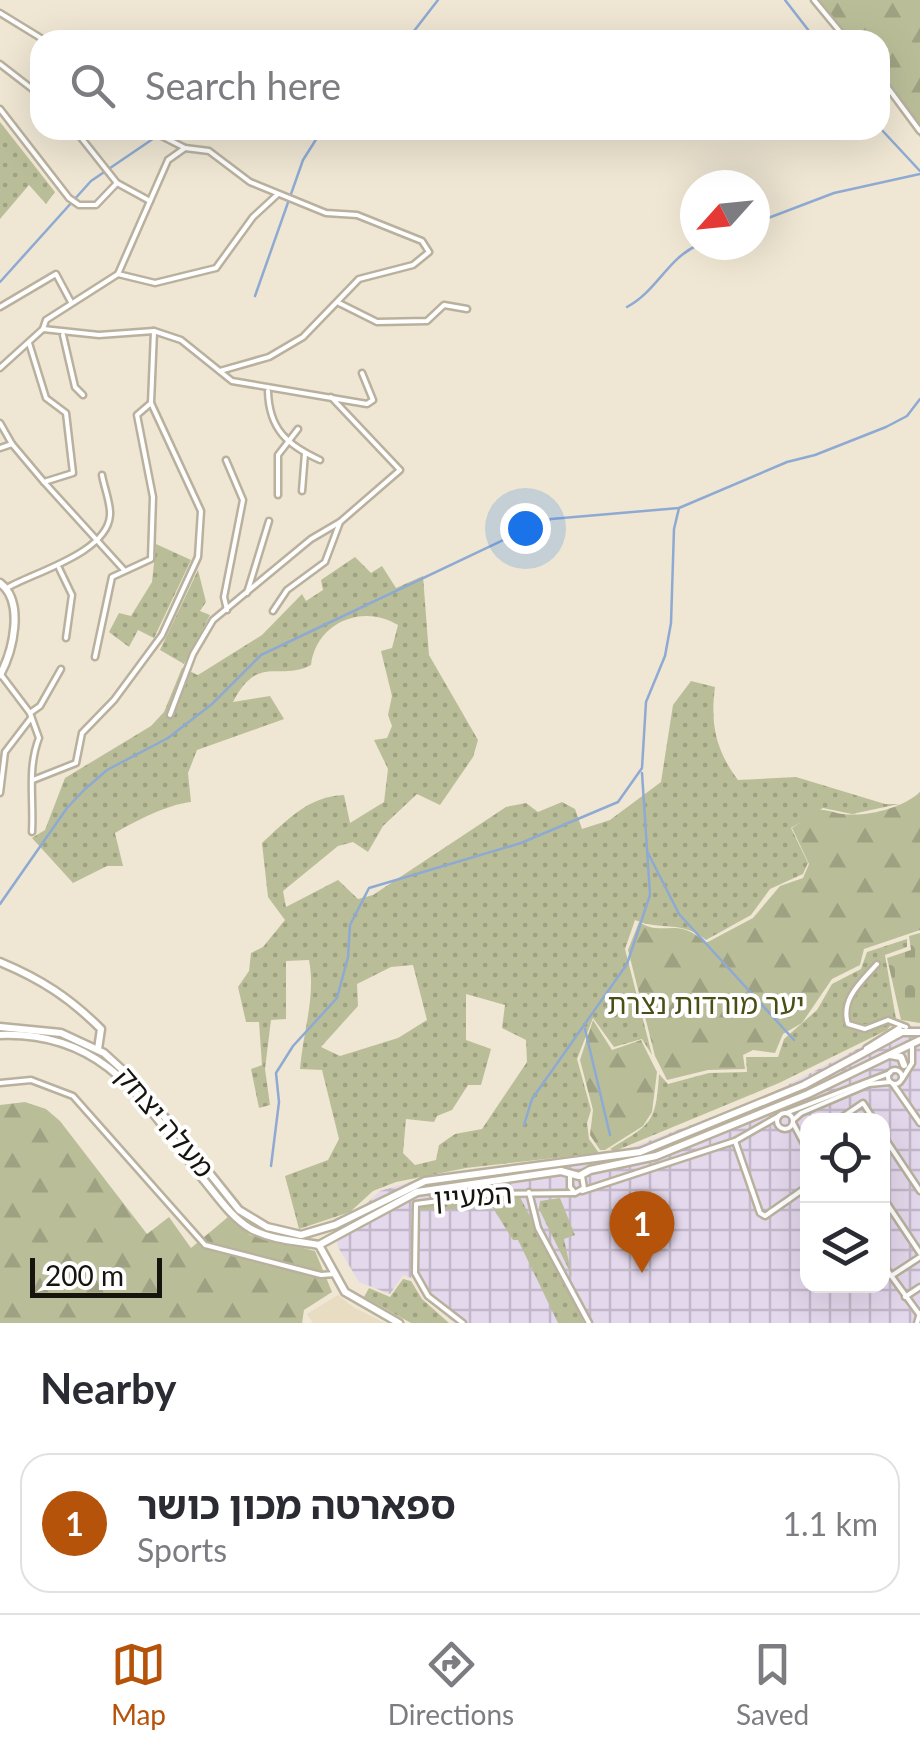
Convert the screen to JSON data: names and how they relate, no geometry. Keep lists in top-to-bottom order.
{
  "streets": {
    "street": ["מעלה יצחק", "המעיין"]
  },
  "parks": ["יער מורדות נצרת"],
  "scale_bar": "200 m",
  "north": "bottom left",
  "page": {
    "search": "Search here",
    "pins": "1",
    "scale": "200 m",
    "heading": "Nearby",
    "list": [
      {
        "mark": "1",
        "name": "ספארטה מכון כושר",
        "note": "Sports",
        "value": "1.1 km"
      }
    ],
    "nav": ["Map", "Directions", "Saved"]
  }
}
